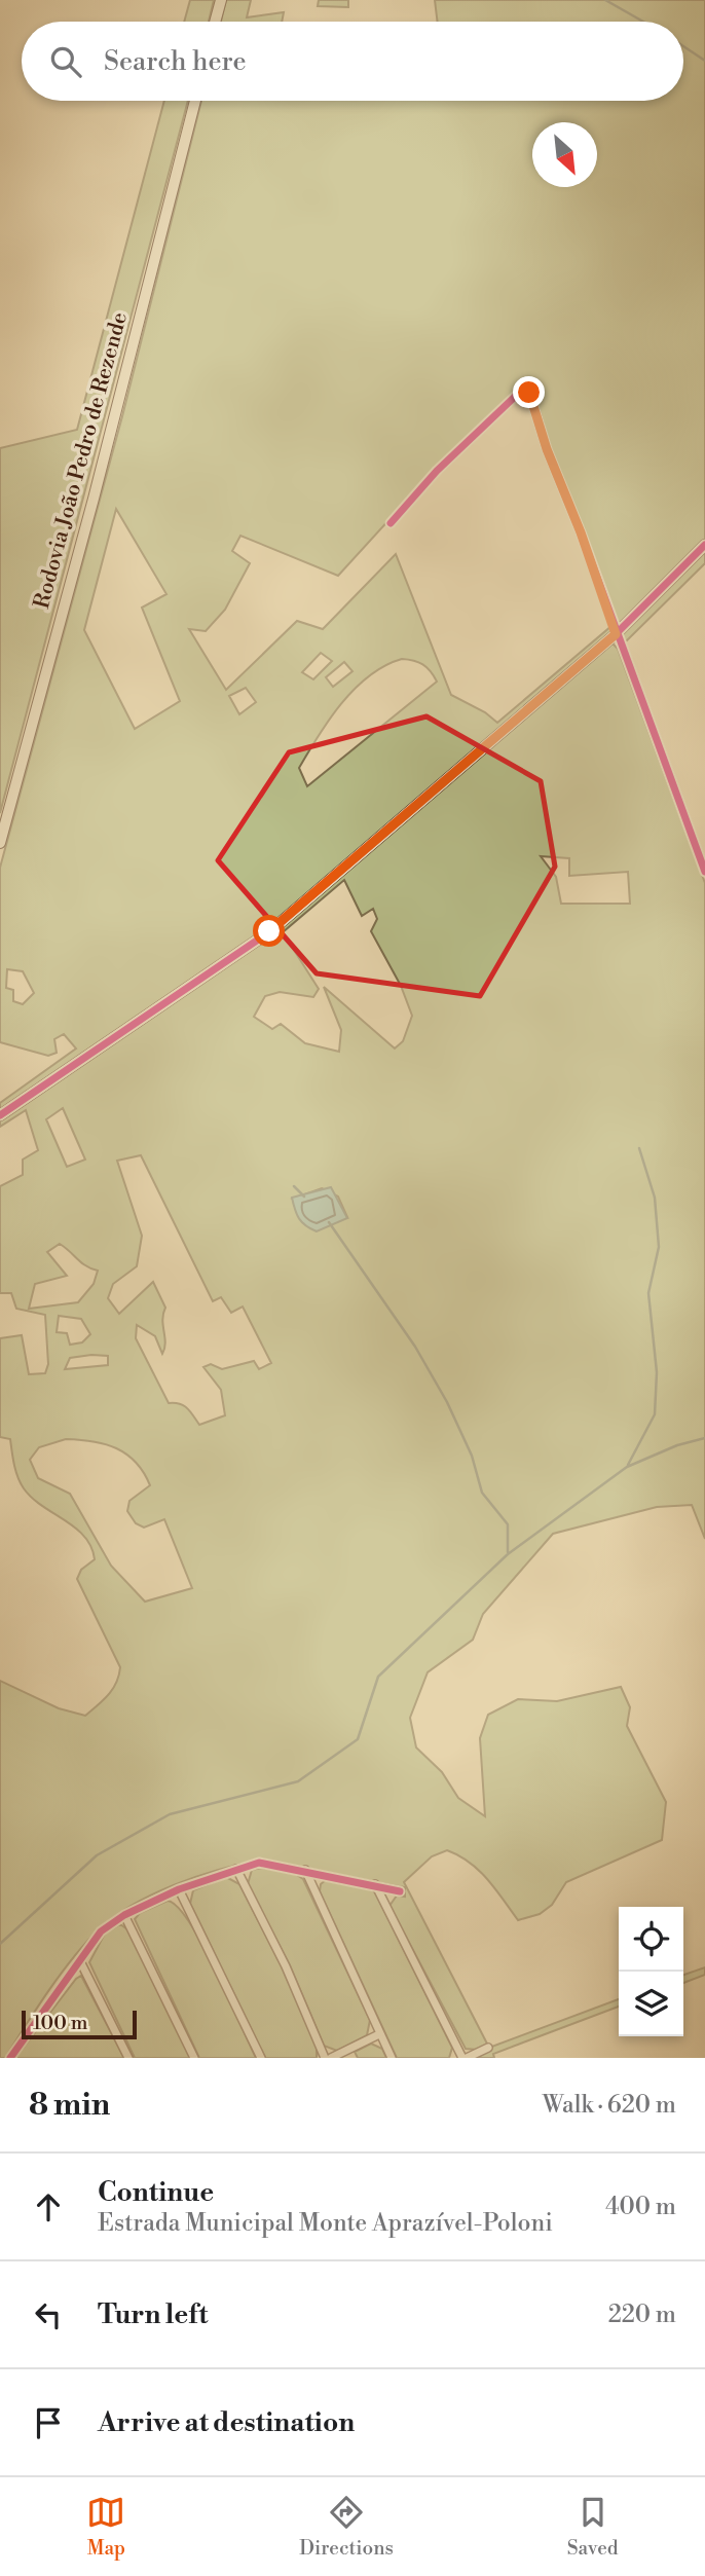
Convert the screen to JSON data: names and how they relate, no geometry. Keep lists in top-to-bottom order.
{
  "streets": {
    "street": ["Rodovia João Pedro de Rezende"]
  },
  "scale_bar": "100 m",
  "north": "bottom right",
  "page": {
    "search": "Search here",
    "scale": "100 m",
    "heading": ["8 min", "Walk · 620 m"],
    "list": [
      ["Continue", "Estrada Municipal Monte Aprazível-Poloni", "400 m"],
      ["Turn left", "220 m"],
      "Arrive at destination"
    ],
    "nav": ["Map", "Directions", "Saved"]
  }
}
